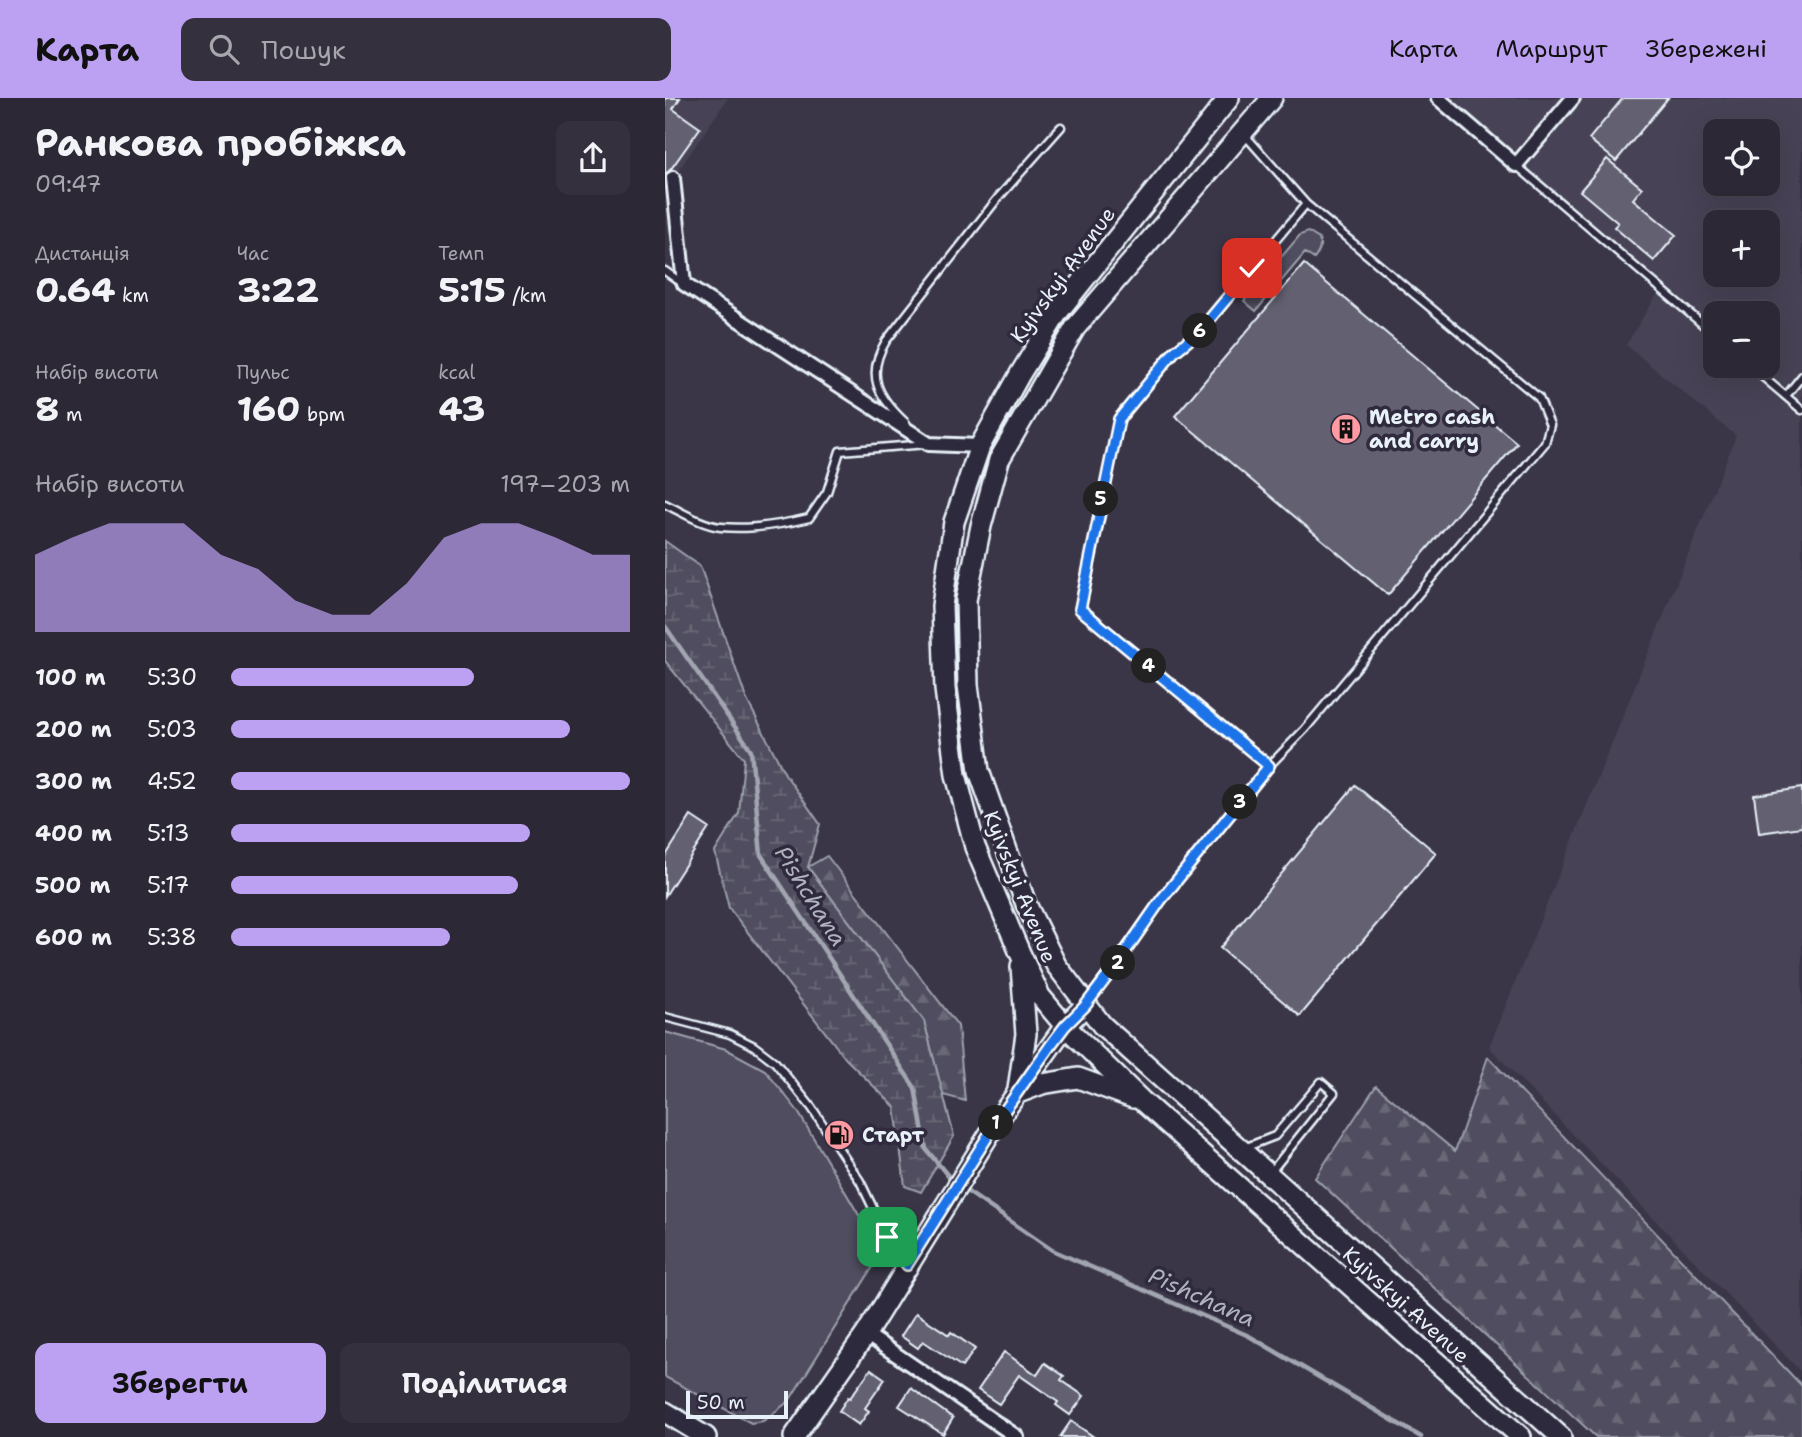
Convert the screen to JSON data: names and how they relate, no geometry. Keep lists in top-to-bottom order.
{
  "streets": {
    "main road": ["Kyivskyi Avenue"]
  },
  "water": ["Pishchana"],
  "places": {
    "building": ["Metro cash and carry"],
    "fuel station": ["Старт"]
  },
  "scale_bar": "50 m",
  "page": {
    "header": "Карта",
    "search": "Пошук",
    "nav": ["Карта", "Маршрут", "Збережені"],
    "heading": ["Ранкова пробіжка", "09:47"],
    "map_buttons": ["+", "−"],
    "stats": [
      ["Дистанція", "0.64 km"],
      ["Час", "3:22"],
      ["Темп", "5:15 /km"],
      ["Набір висоти", "8 m"],
      ["Пульс", "160 bpm"],
      ["kcal", "43"]
    ],
    "pins": [
      "6",
      "5",
      "4",
      "3",
      "2",
      "1"
    ],
    "chart": ["Набір висоти", "197–203 m"],
    "list": [
      {
        "name": "100 m",
        "note": "5:30"
      },
      {
        "name": "200 m",
        "note": "5:03"
      },
      {
        "name": "300 m",
        "note": "4:52"
      },
      {
        "name": "400 m",
        "note": "5:13"
      },
      {
        "name": "500 m",
        "note": "5:17"
      },
      {
        "name": "600 m",
        "note": "5:38"
      }
    ],
    "buttons": ["Зберегти", "Поділитися"],
    "scale": "50 m"
  }
}
